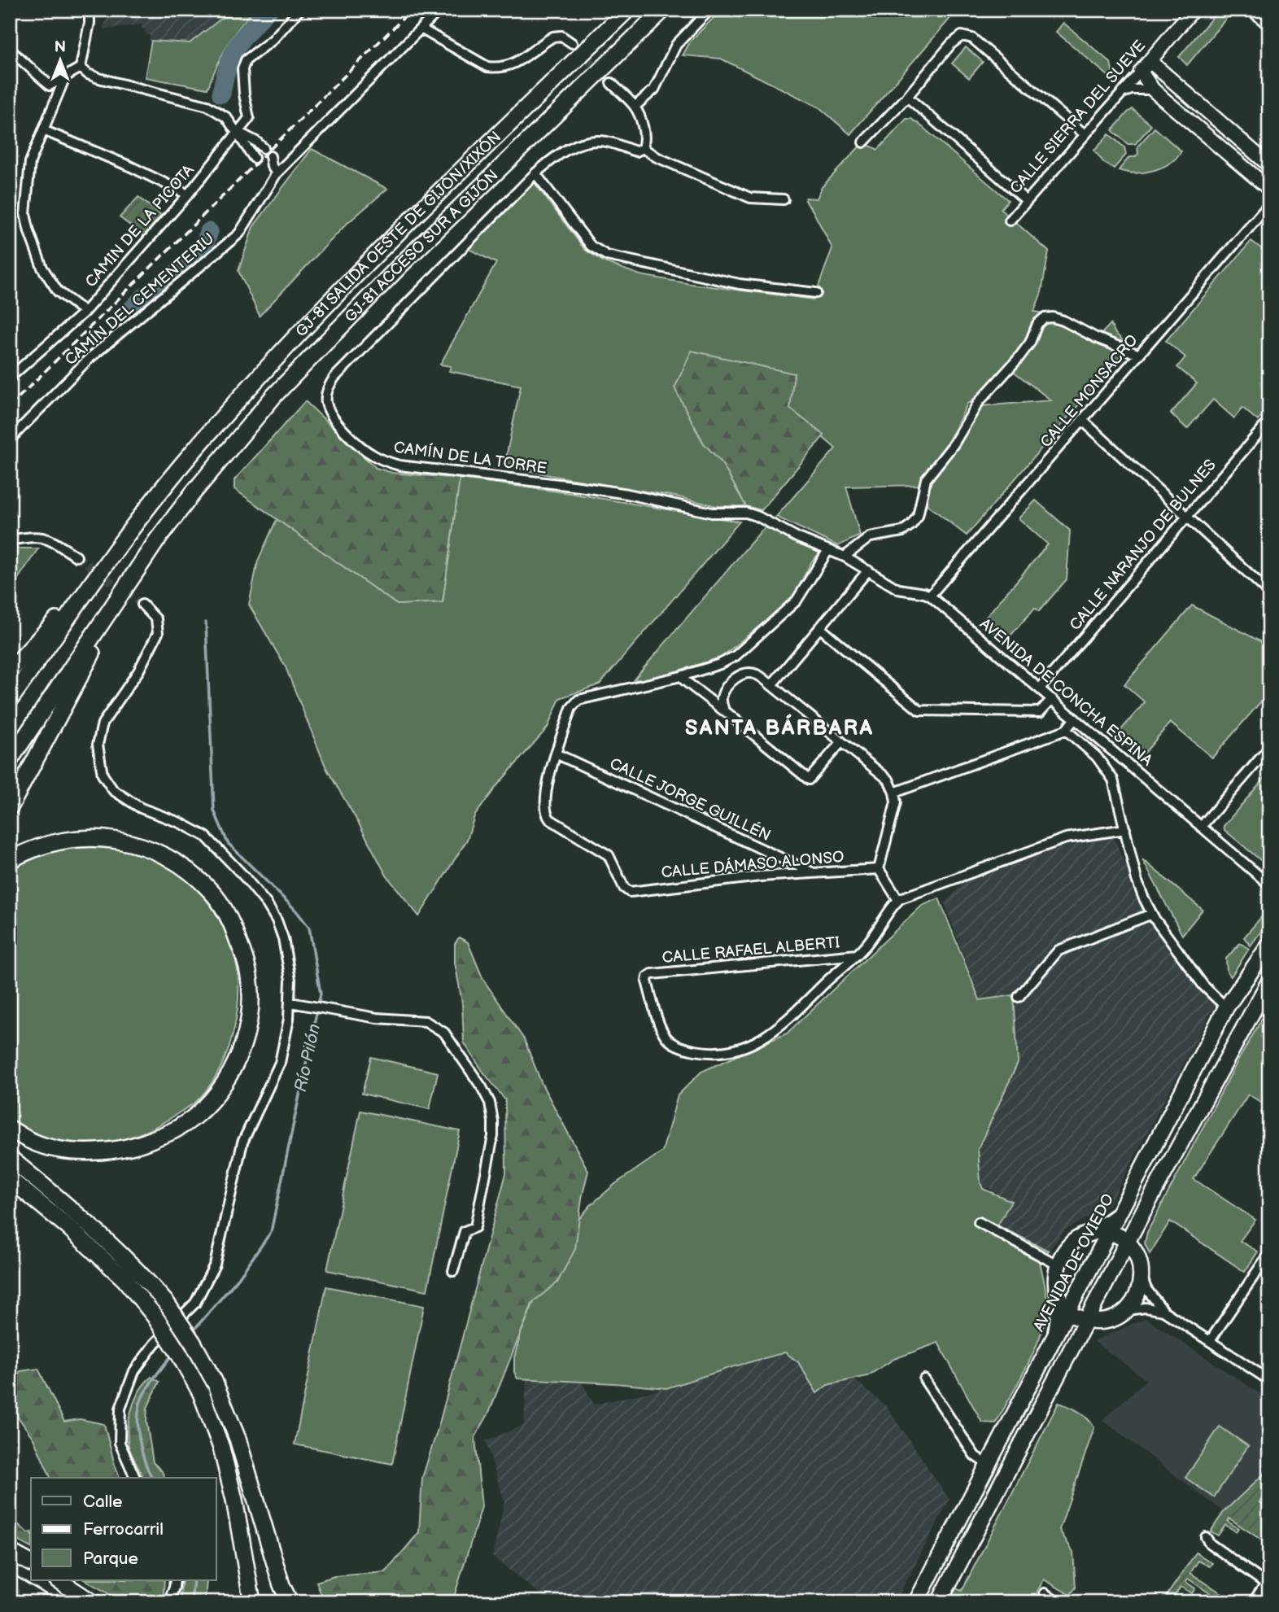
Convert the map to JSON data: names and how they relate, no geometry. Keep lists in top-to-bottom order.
{
  "streets": {
    "highway": ["GJ-81 SALIDA OESTE DE GIJÓN/XIXÓN", "GJ-81 ACCESO SUR A GIJÓN"],
    "main road": ["AVENIDA DE OVIEDO"],
    "street": [
      "CALLE SIERRA DEL SUEVE",
      "CAMIN DE LA PICOTA",
      "CAMÍN DEL CEMENTERIU",
      "CALLE MONSACRO",
      "CAMÍN DE LA TORRE",
      "CALLE NARANJO DE BULNES",
      "AVENIDA DE CONCHA ESPINA",
      "CALLE JORGE GUILLÉN",
      "CALLE DÁMASO ALONSO",
      "CALLE RAFAEL ALBERTI"
    ]
  },
  "crossings": [
    ["CALLE MONSACRO", "AVENIDA DE CONCHA ESPINA"],
    ["CAMÍN DE LA TORRE", "AVENIDA DE CONCHA ESPINA"],
    ["CALLE NARANJO DE BULNES", "AVENIDA DE CONCHA ESPINA"],
    ["CALLE JORGE GUILLÉN", "CALLE DÁMASO ALONSO"]
  ],
  "districts": ["SANTA BÁRBARA"],
  "water": ["Río Pilón"],
  "legend": ["Calle", "Ferrocarril", "Parque"],
  "north": "top"
}
